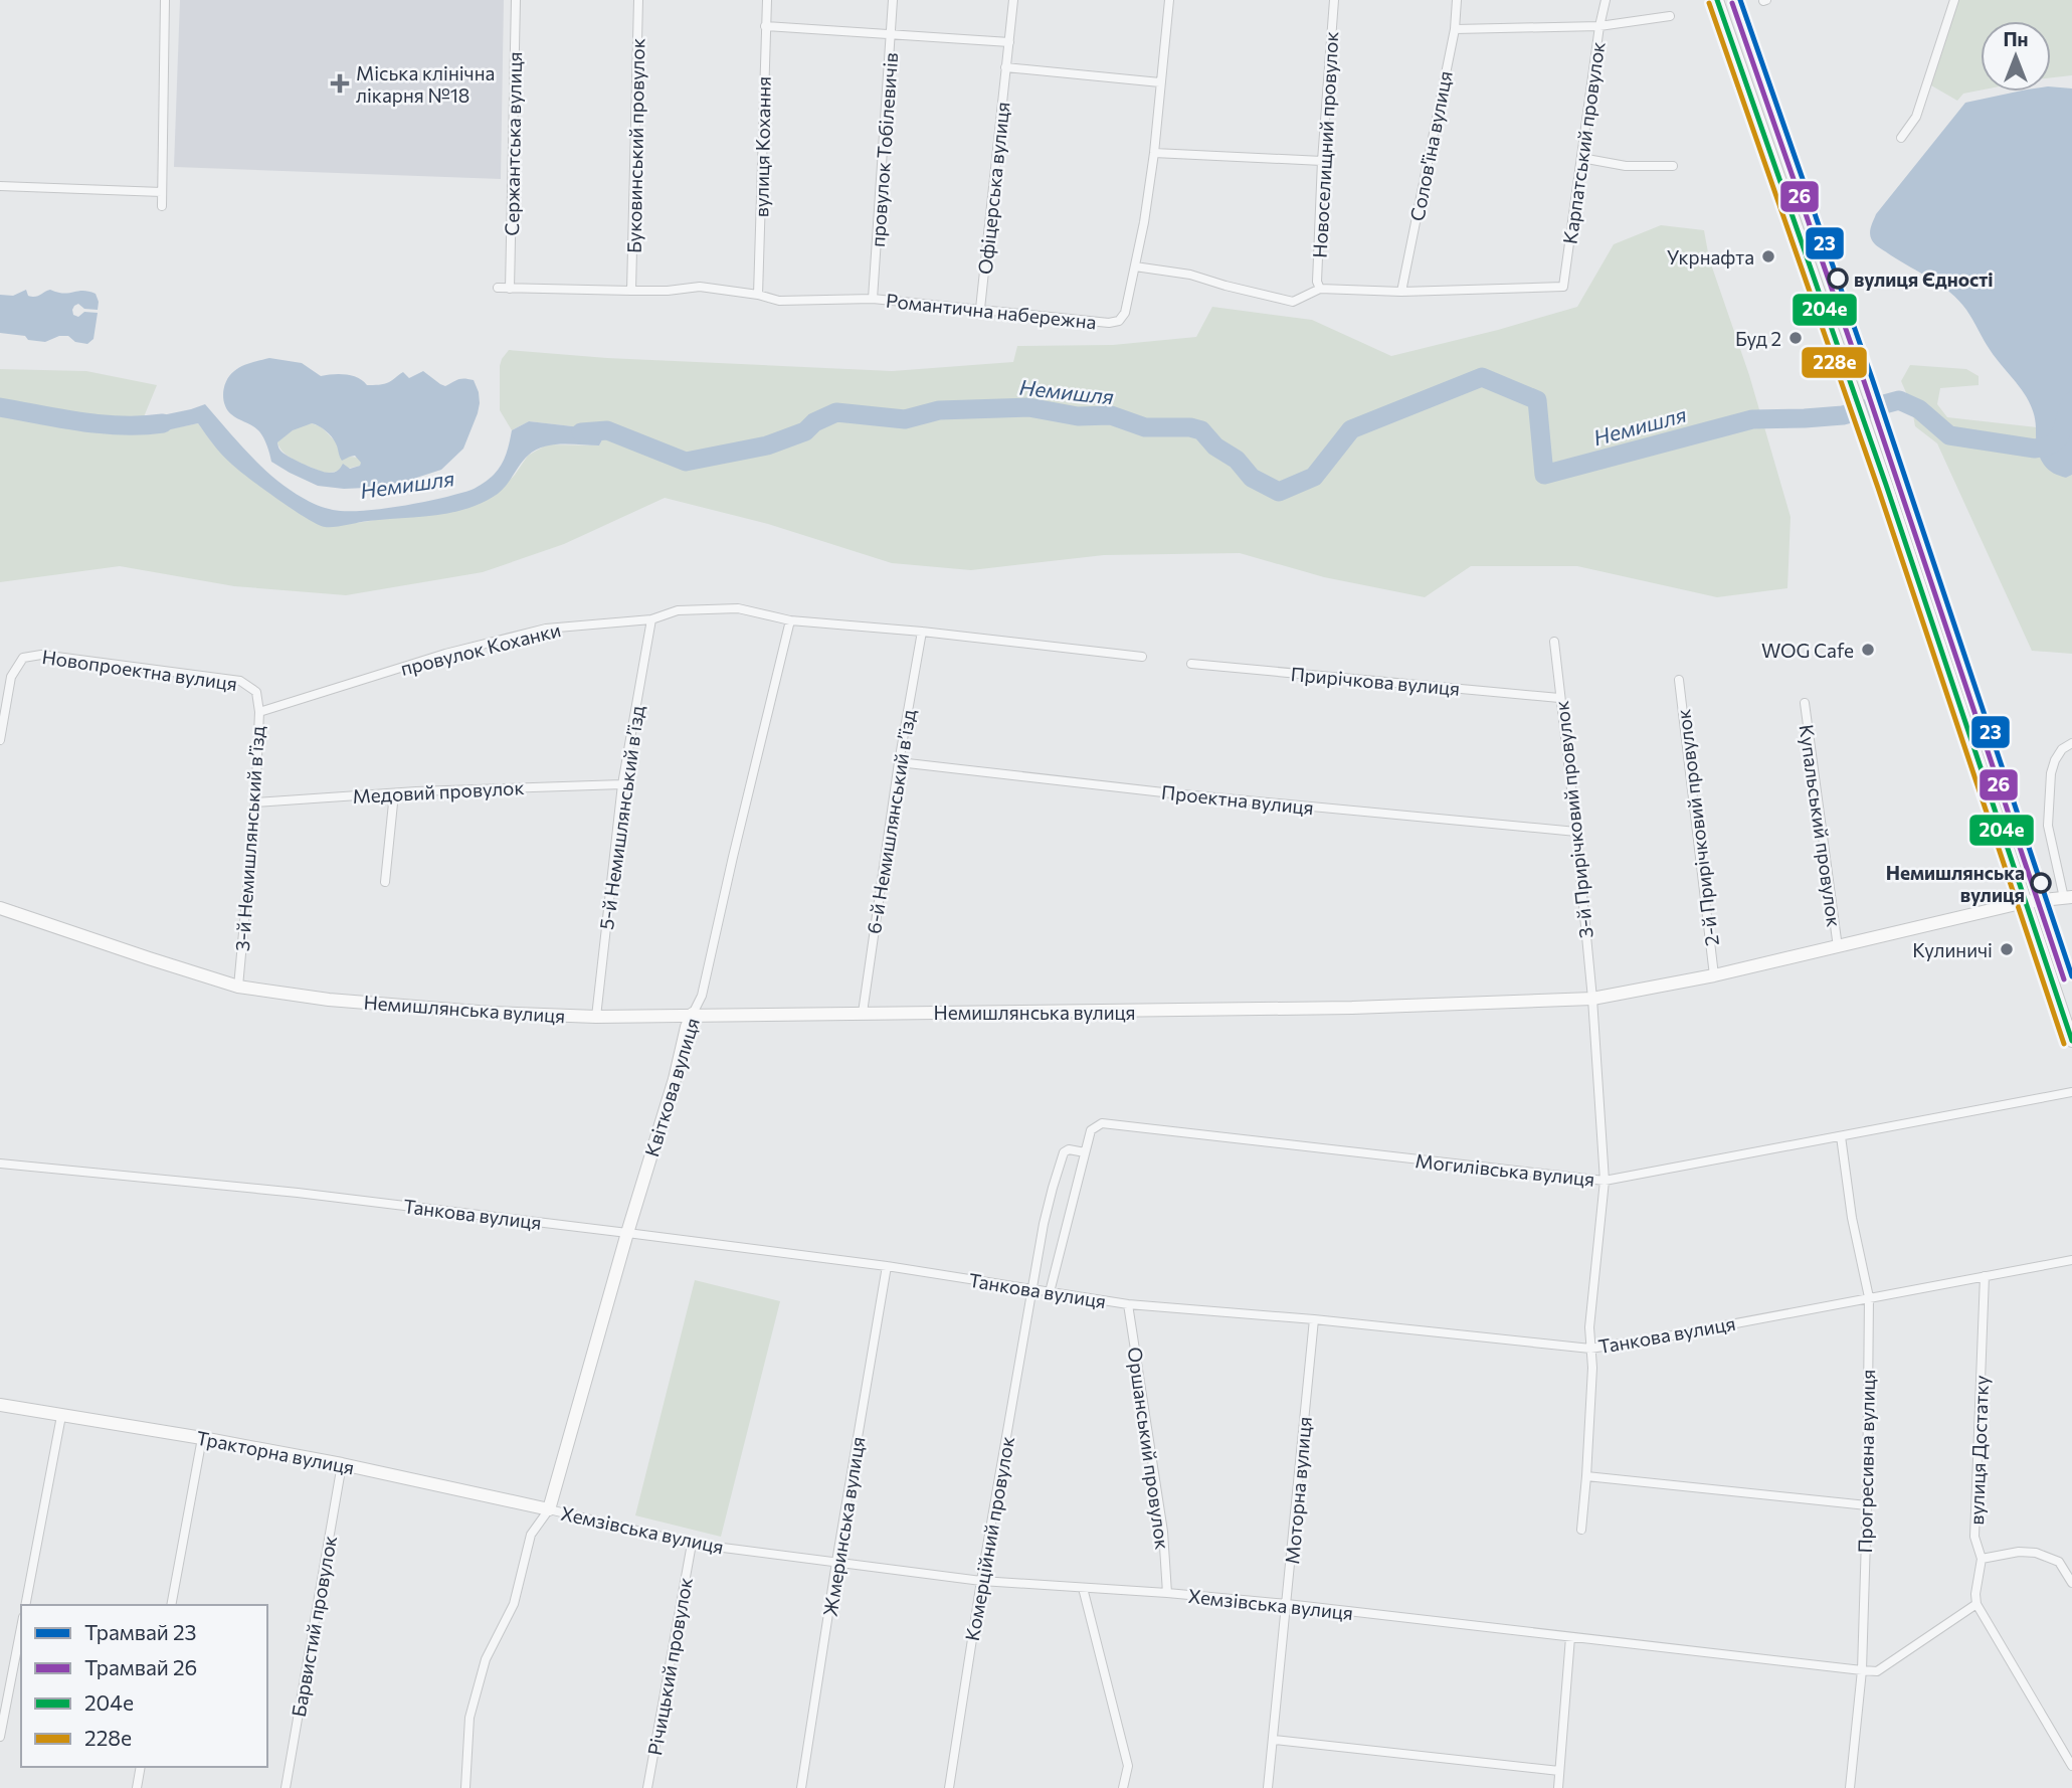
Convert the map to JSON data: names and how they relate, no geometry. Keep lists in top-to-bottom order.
{
  "streets": {
    "street": [
      "Карпатський провулок",
      "Сержантська вулиця",
      "Новоселищний провулок",
      "Буковинський провулок",
      "Солов'їна вулиця",
      "вулиця Кохання",
      "провулок Тобілевичів",
      "Офіцерська вулиця",
      "Романтична набережна",
      "провулок Коханки",
      "Новопроектна вулиця",
      "Прирічкова вулиця",
      "Медовий провулок",
      "Проектна вулиця",
      "5-й Немишлянський в’їзд",
      "3-й Прирічковий провулок",
      "6-й Немишлянський в’їзд",
      "Купальський провулок",
      "2-й Прирічковий провулок",
      "3-й Немишлянський в’їзд",
      "Немишлянська вулиця",
      "Квіткова вулиця",
      "Могилівська вулиця",
      "Танкова вулиця",
      "Оршанський провулок",
      "вулиця Достатку",
      "Тракторна вулиця",
      "Прогресивна вулиця",
      "Моторна вулиця",
      "Жмеринська вулиця",
      "Хемзівська вулиця",
      "Комерційний провулок",
      "Барвистий провулок",
      "Річицький провулок"
    ]
  },
  "crossings": [
    ["Карпатський провулок", "Солов'їна вулиця"],
    ["Сержантська вулиця", "Романтична набережна"],
    ["Буковинський провулок", "Романтична набережна"],
    ["вулиця Кохання", "Романтична набережна"],
    ["провулок Тобілевичів", "Романтична набережна"],
    ["Офіцерська вулиця", "Романтична набережна"],
    ["провулок Коханки", "5-й Немишлянський в’їзд"],
    ["провулок Коханки", "3-й Немишлянський в’їзд"],
    ["провулок Коханки", "Квіткова вулиця"],
    ["Новопроектна вулиця", "3-й Немишлянський в’їзд"],
    ["Прирічкова вулиця", "3-й Прирічковий провулок"],
    ["Медовий провулок", "5-й Немишлянський в’їзд"],
    ["Медовий провулок", "3-й Немишлянський в’їзд"],
    ["Проектна вулиця", "3-й Прирічковий провулок"],
    ["Проектна вулиця", "6-й Немишлянський в’їзд"],
    ["5-й Немишлянський в’їзд", "Немишлянська вулиця"],
    ["3-й Прирічковий провулок", "Немишлянська вулиця"],
    ["3-й Прирічковий провулок", "Могилівська вулиця"],
    ["3-й Прирічковий провулок", "Танкова вулиця"],
    ["6-й Немишлянський в’їзд", "Немишлянська вулиця"],
    ["Купальський провулок", "Немишлянська вулиця"],
    ["2-й Прирічковий провулок", "Немишлянська вулиця"],
    ["3-й Немишлянський в’їзд", "Немишлянська вулиця"],
    ["Немишлянська вулиця", "Квіткова вулиця"],
    ["Квіткова вулиця", "Танкова вулиця"],
    ["Квіткова вулиця", "Тракторна вулиця"],
    ["Квіткова вулиця", "Хемзівська вулиця"],
    ["Могилівська вулиця", "Прогресивна вулиця"],
    ["Могилівська вулиця", "Комерційний провулок"],
    ["Танкова вулиця", "Оршанський провулок"],
    ["Танкова вулиця", "вулиця Достатку"],
    ["Танкова вулиця", "Прогресивна вулиця"],
    ["Танкова вулиця", "Моторна вулиця"],
    ["Танкова вулиця", "Жмеринська вулиця"],
    ["Танкова вулиця", "Комерційний провулок"],
    ["Оршанський провулок", "Хемзівська вулиця"],
    ["вулиця Достатку", "Хемзівська вулиця"],
    ["Тракторна вулиця", "Хемзівська вулиця"],
    ["Тракторна вулиця", "Барвистий провулок"],
    ["Прогресивна вулиця", "Хемзівська вулиця"],
    ["Моторна вулиця", "Хемзівська вулиця"],
    ["Жмеринська вулиця", "Хемзівська вулиця"],
    ["Хемзівська вулиця", "Комерційний провулок"],
    ["Хемзівська вулиця", "Річицький провулок"]
  ],
  "water": ["Немишля"],
  "places": {
    "health": ["Міська клінічна лікарня №18"],
    "other": [
      "Укрнафта",
      "вулиця Єдності",
      "Буд 2",
      "WOG Cafe",
      "Немишлянська вулиця",
      "Кулиничі"
    ]
  },
  "lines": [
    "tram line 23",
    "transit line 204е",
    "tram line 26",
    "transit line 228е"
  ],
  "legend": [
    "Трамвай 23",
    "Трамвай 26",
    "204е",
    "228е"
  ],
  "north": "top"
}
